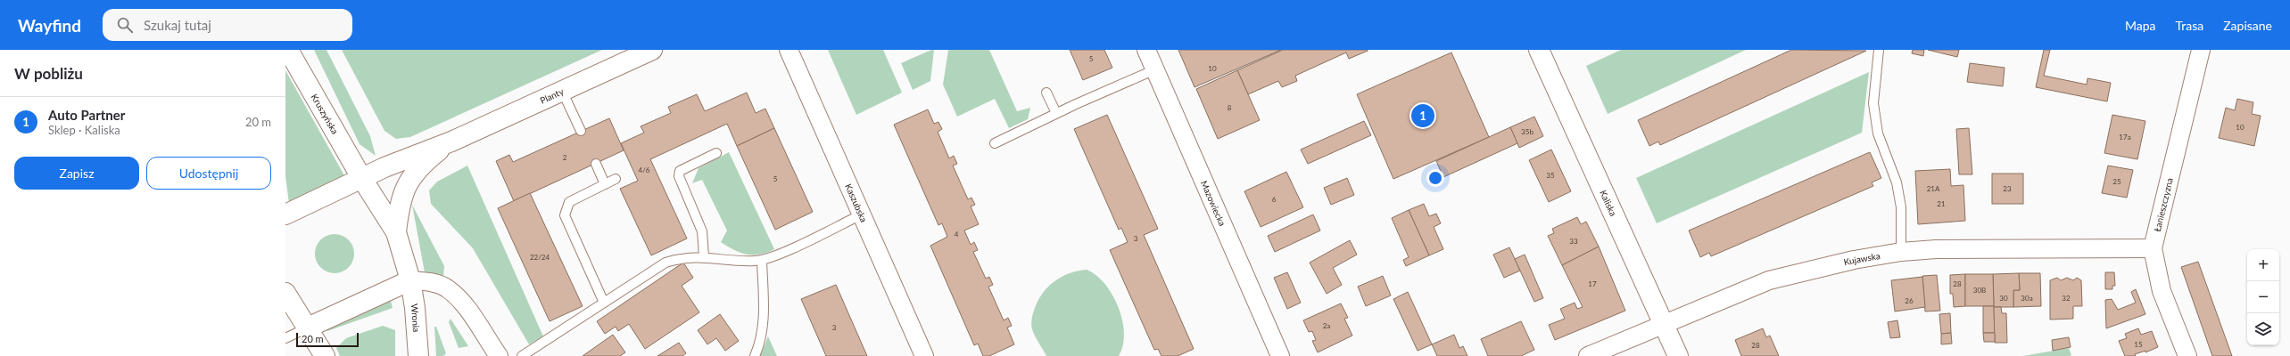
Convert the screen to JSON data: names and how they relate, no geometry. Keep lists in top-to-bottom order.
{
  "streets": {
    "street": [
      "Planty",
      "Kruszyńska",
      "Kaszubska",
      "Mazowiecka",
      "Kaliska",
      "Łanieszczyzna",
      "Kujawska",
      "Wronia"
    ]
  },
  "crossings": [
    ["Planty", "Kruszyńska"],
    ["Planty", "Wronia"],
    ["Kruszyńska", "Wronia"],
    ["Kaliska", "Kujawska"],
    ["Łanieszczyzna", "Kujawska"]
  ],
  "house_numbers": [
    "5",
    "10",
    "8",
    "10",
    "35b",
    "17a",
    "2",
    "4/6",
    "35",
    "5",
    "25",
    "21A",
    "23",
    "6",
    "21",
    "4",
    "3",
    "33",
    "22/24",
    "17",
    "28",
    "30B",
    "30",
    "30a",
    "32",
    "26",
    "2a",
    "3",
    "15",
    "28"
  ],
  "scale_bar": "20 m",
  "page": {
    "header": "Wayfind",
    "search": "Szukaj tutaj",
    "nav": ["Mapa", "Trasa", "Zapisane"],
    "heading": "W pobliżu",
    "list": [
      {
        "mark": "1",
        "name": "Auto Partner",
        "note": "Sklep · Kaliska",
        "value": "20 m"
      }
    ],
    "pins": "1",
    "buttons": ["Zapisz", "Udostępnij"],
    "map_buttons": ["+", "−"],
    "scale": "20 m"
  }
}
